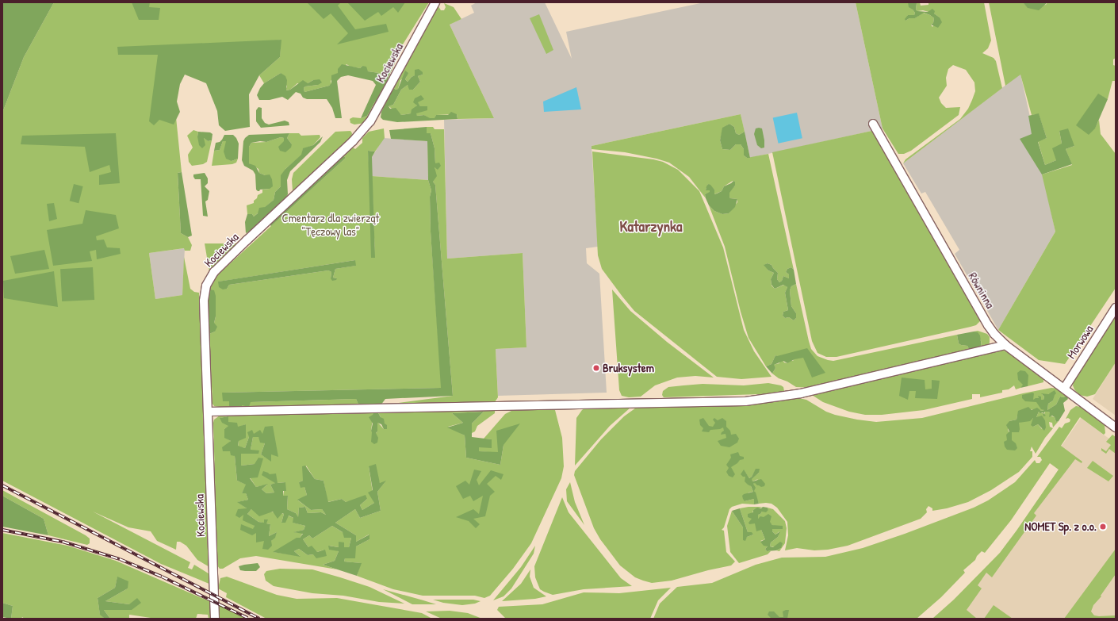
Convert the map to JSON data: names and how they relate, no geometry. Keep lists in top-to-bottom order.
{
  "streets": {
    "street": ["Kociewska", "Równinna", "Morwowa"]
  },
  "crossings": [
    ["Równinna", "Morwowa"]
  ],
  "districts": ["Katarzynka"],
  "parks": ["Cmentarz dla zwierząt \"Tęczowy las\""],
  "places": ["Bruksystem", "NOMET Sp. z o.o."]
}
